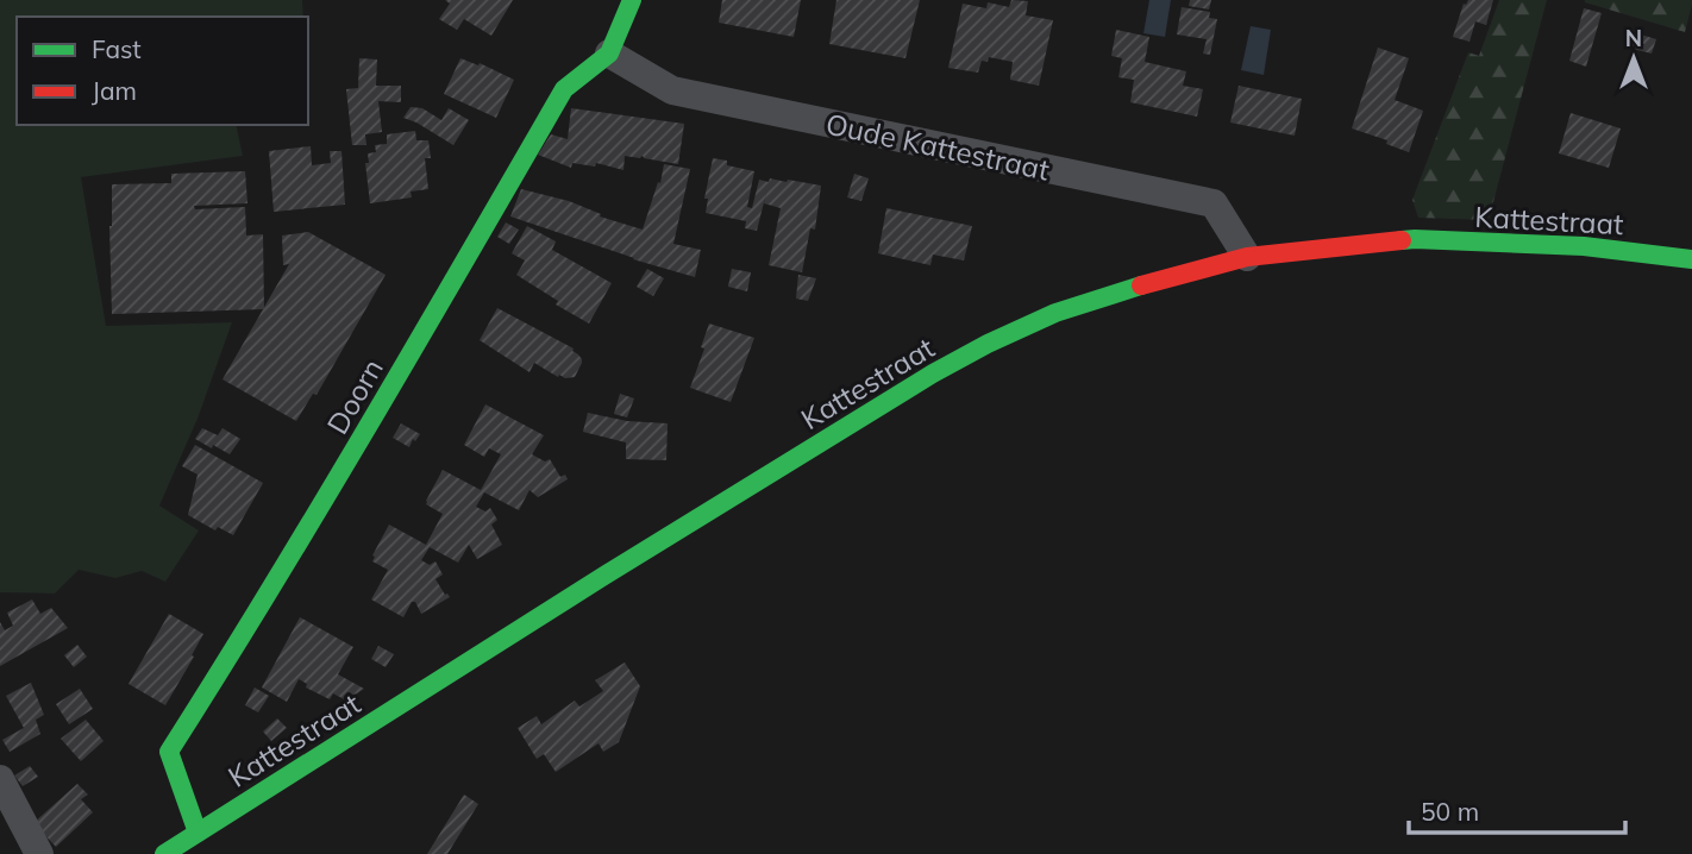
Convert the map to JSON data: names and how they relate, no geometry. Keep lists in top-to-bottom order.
{
  "streets": {
    "street": ["Oude Kattestraat", "Kattestraat", "Doorn"]
  },
  "crossings": [
    ["Oude Kattestraat", "Kattestraat"],
    ["Oude Kattestraat", "Doorn"],
    ["Kattestraat", "Doorn"]
  ],
  "legend": ["Fast", "Jam"],
  "scale_bar": "50 m",
  "north": "top"
}
